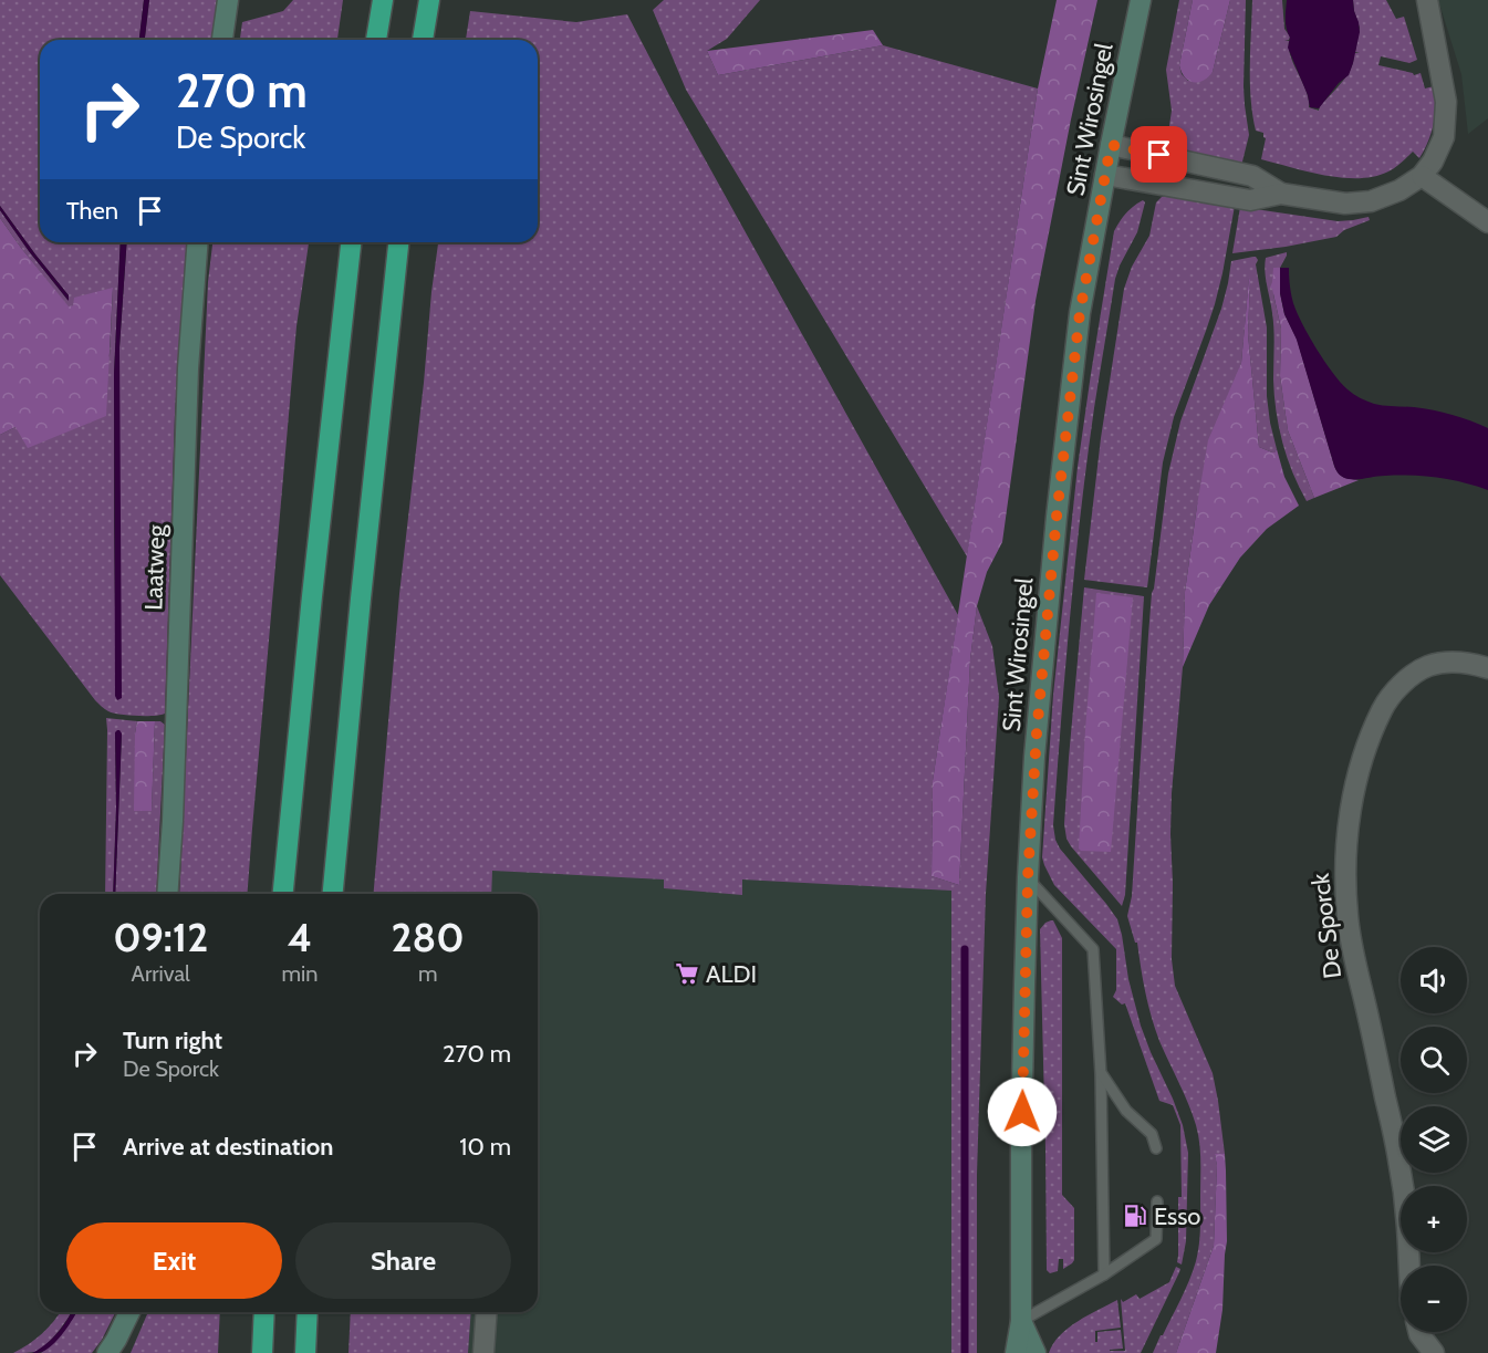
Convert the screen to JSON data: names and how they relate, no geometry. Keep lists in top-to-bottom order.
{
  "streets": {
    "main road": ["Sint Wirosingel", "Laatweg"],
    "street": ["De Sporck"]
  },
  "places": {
    "supermarket": ["ALDI"],
    "fuel station": ["Esso"]
  },
  "page": {
    "turn": ["270 m", "De Sporck"],
    "then": "Then",
    "eta": [
      "09:12",
      "Arrival",
      "4",
      "min",
      "280",
      "m"
    ],
    "map_buttons": ["+", "−"],
    "list": [
      {
        "name": "Turn right",
        "note": "De Sporck",
        "value": "270 m"
      },
      {
        "name": "Arrive at destination",
        "value": "10 m"
      }
    ],
    "buttons": ["Exit", "Share"]
  }
}
